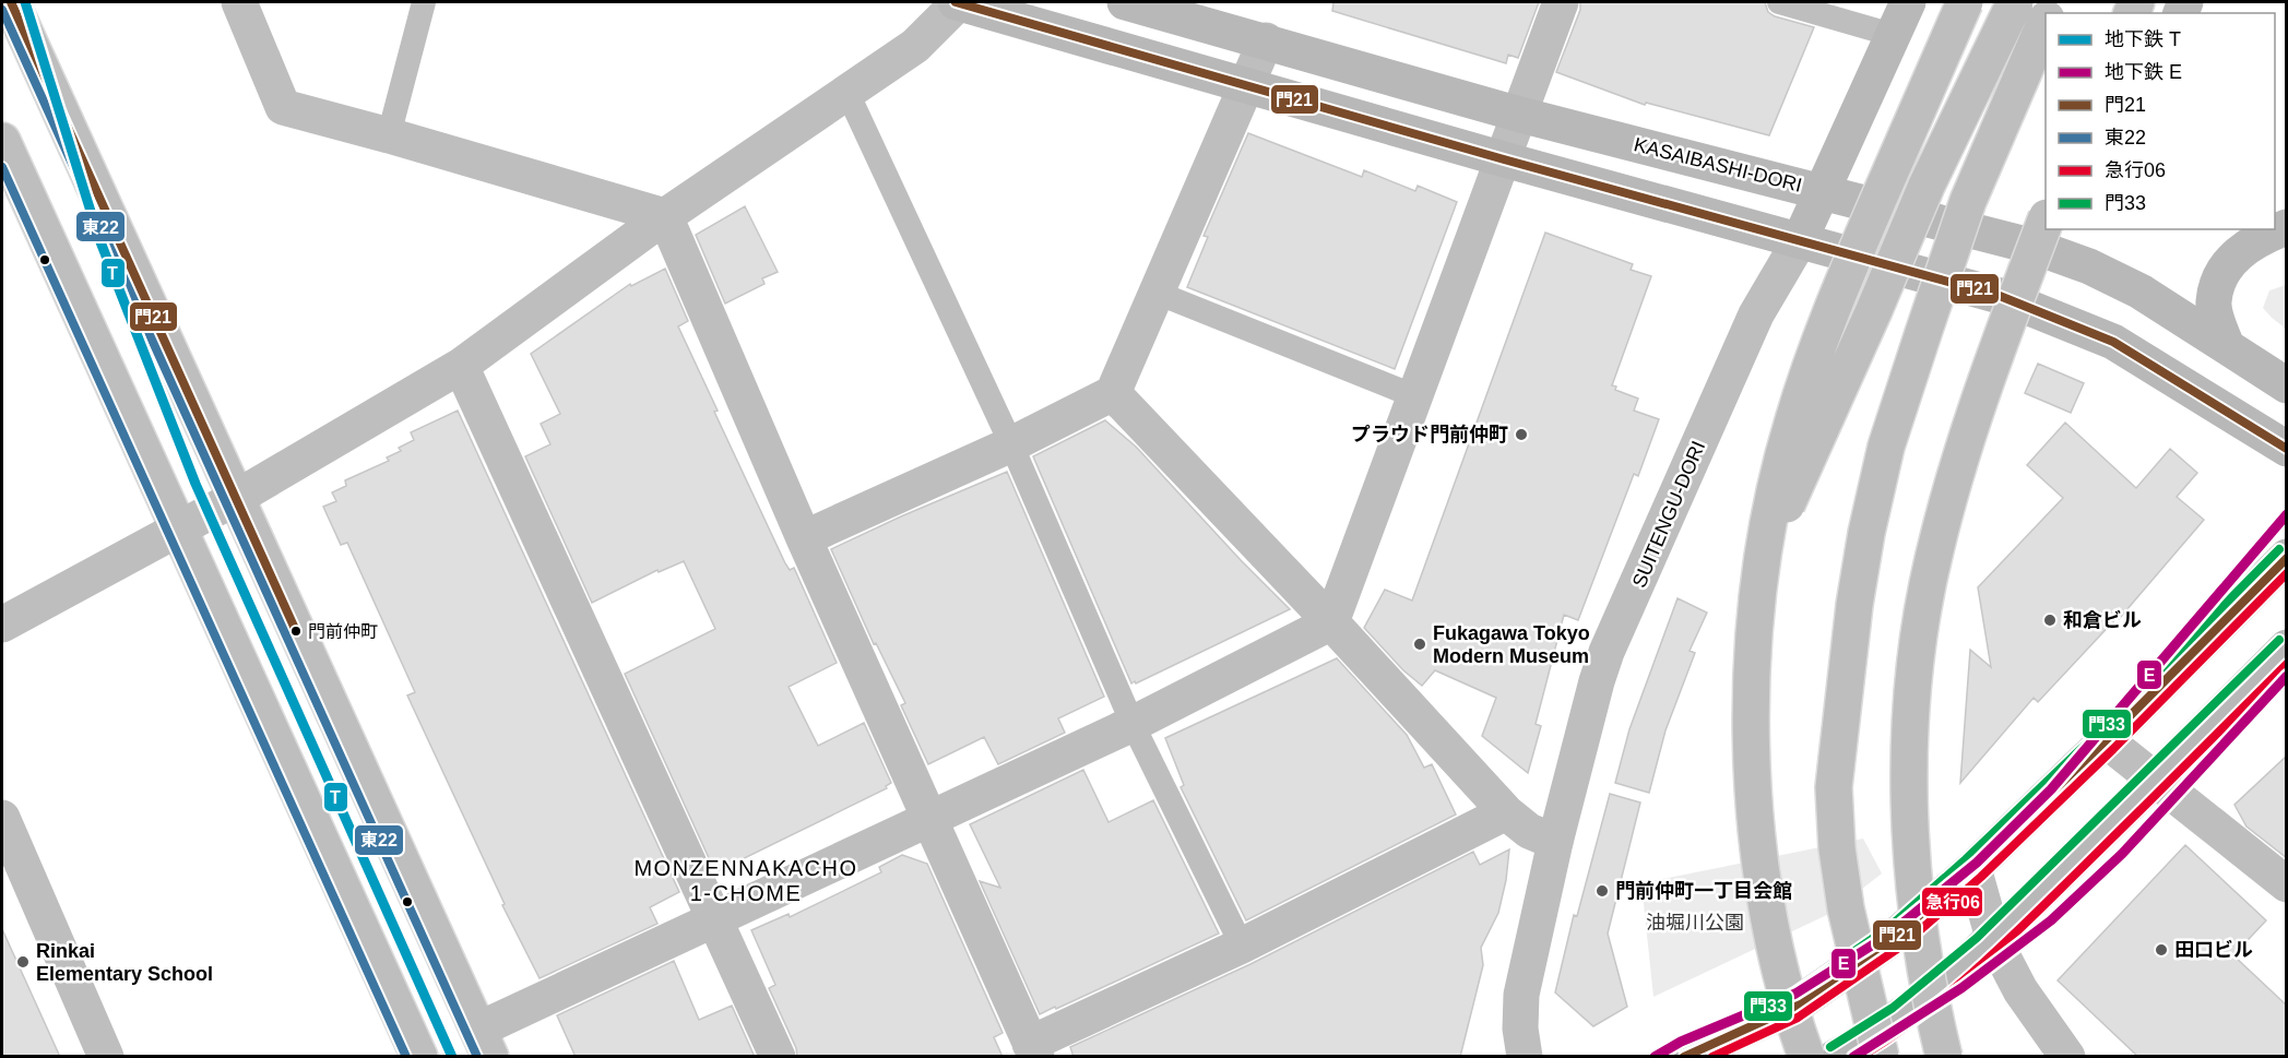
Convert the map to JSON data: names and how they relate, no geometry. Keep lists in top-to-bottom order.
{
  "streets": {
    "main road": ["KASAIBASHI-DORI", "SUITENGU-DORI"]
  },
  "crossings": [
    ["KASAIBASHI-DORI", "SUITENGU-DORI"]
  ],
  "districts": ["MONZENNAKACHO 1-CHOME"],
  "parks": ["油堀川公園"],
  "places": [
    "プラウド門前仲町",
    "和倉ビル",
    "門前仲町",
    "Fukagawa Tokyo Modern Museum",
    "門前仲町一丁目会館",
    "田口ビル",
    "Rinkai Elementary School"
  ],
  "lines": [
    "metro line T",
    "transit line 門21",
    "transit line 東22",
    "metro line E",
    "transit line 門33",
    "transit line 急行06"
  ],
  "legend": [
    "地下鉄 T",
    "地下鉄 E",
    "門21",
    "東22",
    "急行06",
    "門33"
  ]
}
